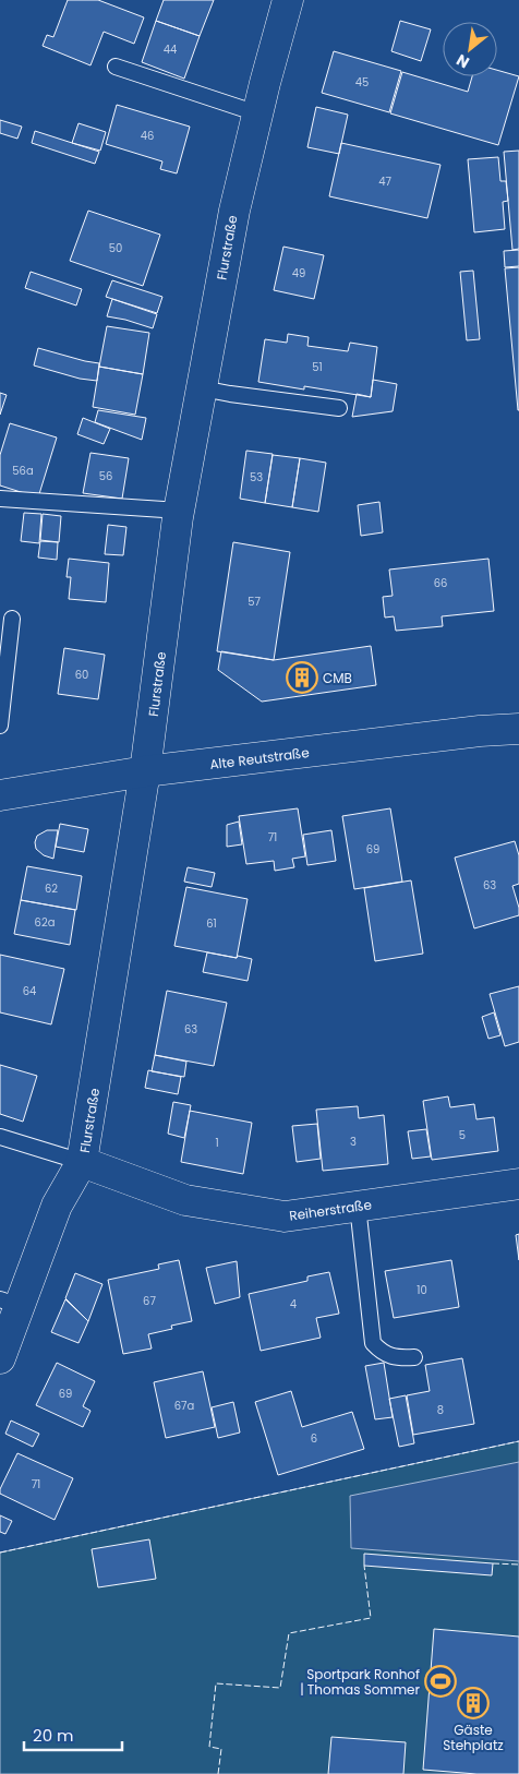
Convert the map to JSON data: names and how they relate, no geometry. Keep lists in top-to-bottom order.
{
  "streets": {
    "street": ["Flurstraße", "Alte Reutstraße", "Reiherstraße"]
  },
  "crossings": [
    ["Flurstraße", "Alte Reutstraße"],
    ["Flurstraße", "Reiherstraße"]
  ],
  "places": {
    "building": ["CMB", "Gäste Stehplatz"],
    "sports": ["Sportpark Ronhof | Thomas Sommer"]
  },
  "house_numbers": [
    "44",
    "45",
    "46",
    "47",
    "50",
    "49",
    "51",
    "56a",
    "56",
    "53",
    "66",
    "57",
    "60",
    "71",
    "69",
    "63",
    "62",
    "62a",
    "61",
    "64",
    "63",
    "5",
    "3",
    "1",
    "10",
    "67",
    "4",
    "69",
    "67a",
    "8",
    "6",
    "71"
  ],
  "scale_bar": "20 m",
  "north": "bottom left"
}
